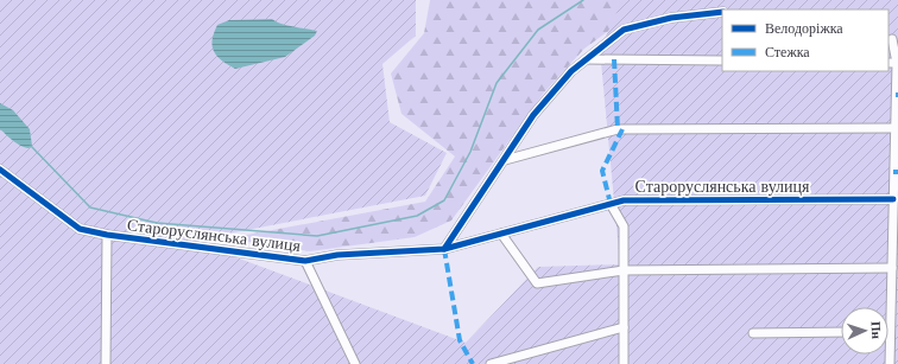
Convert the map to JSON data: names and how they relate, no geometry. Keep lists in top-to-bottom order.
{
  "streets": {
    "street": ["Староруслянська вулиця"]
  },
  "legend": ["Велодоріжка", "Стежка"],
  "north": "right"
}
